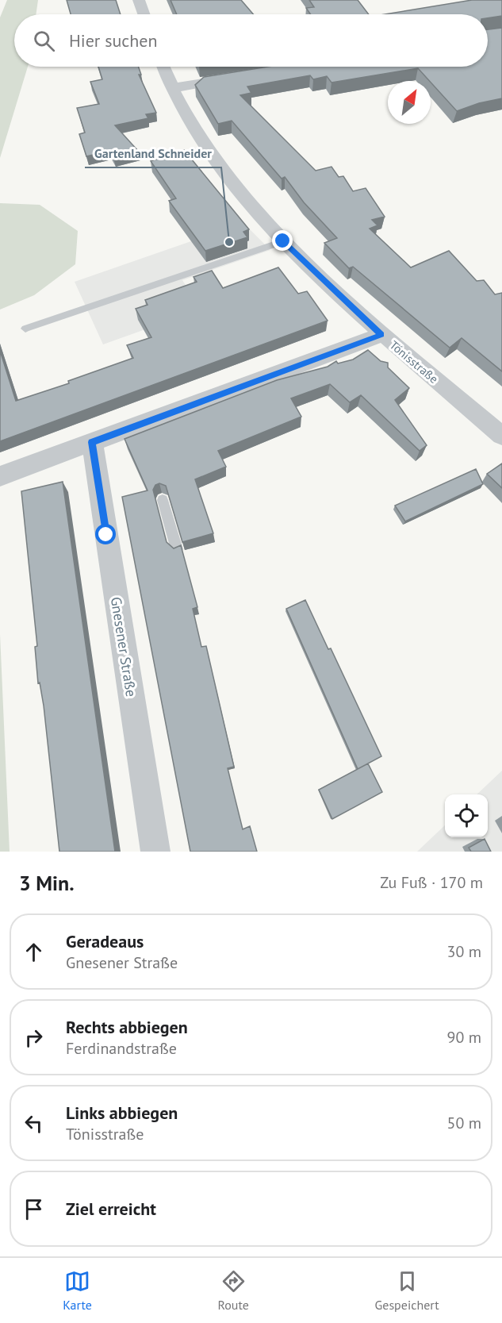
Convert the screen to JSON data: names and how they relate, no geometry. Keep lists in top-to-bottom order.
{
  "streets": {
    "street": ["Tönisstraße", "Gnesener Straße"]
  },
  "places": ["Gartenland Schneider"],
  "north": "top right",
  "page": {
    "search": "Hier suchen",
    "heading": ["3 Min.", "Zu Fuß · 170 m"],
    "list": [
      ["Geradeaus", "Gnesener Straße", "30 m"],
      ["Rechts abbiegen", "Ferdinandstraße", "90 m"],
      ["Links abbiegen", "Tönisstraße", "50 m"],
      "Ziel erreicht"
    ],
    "nav": ["Karte", "Route", "Gespeichert"]
  }
}
